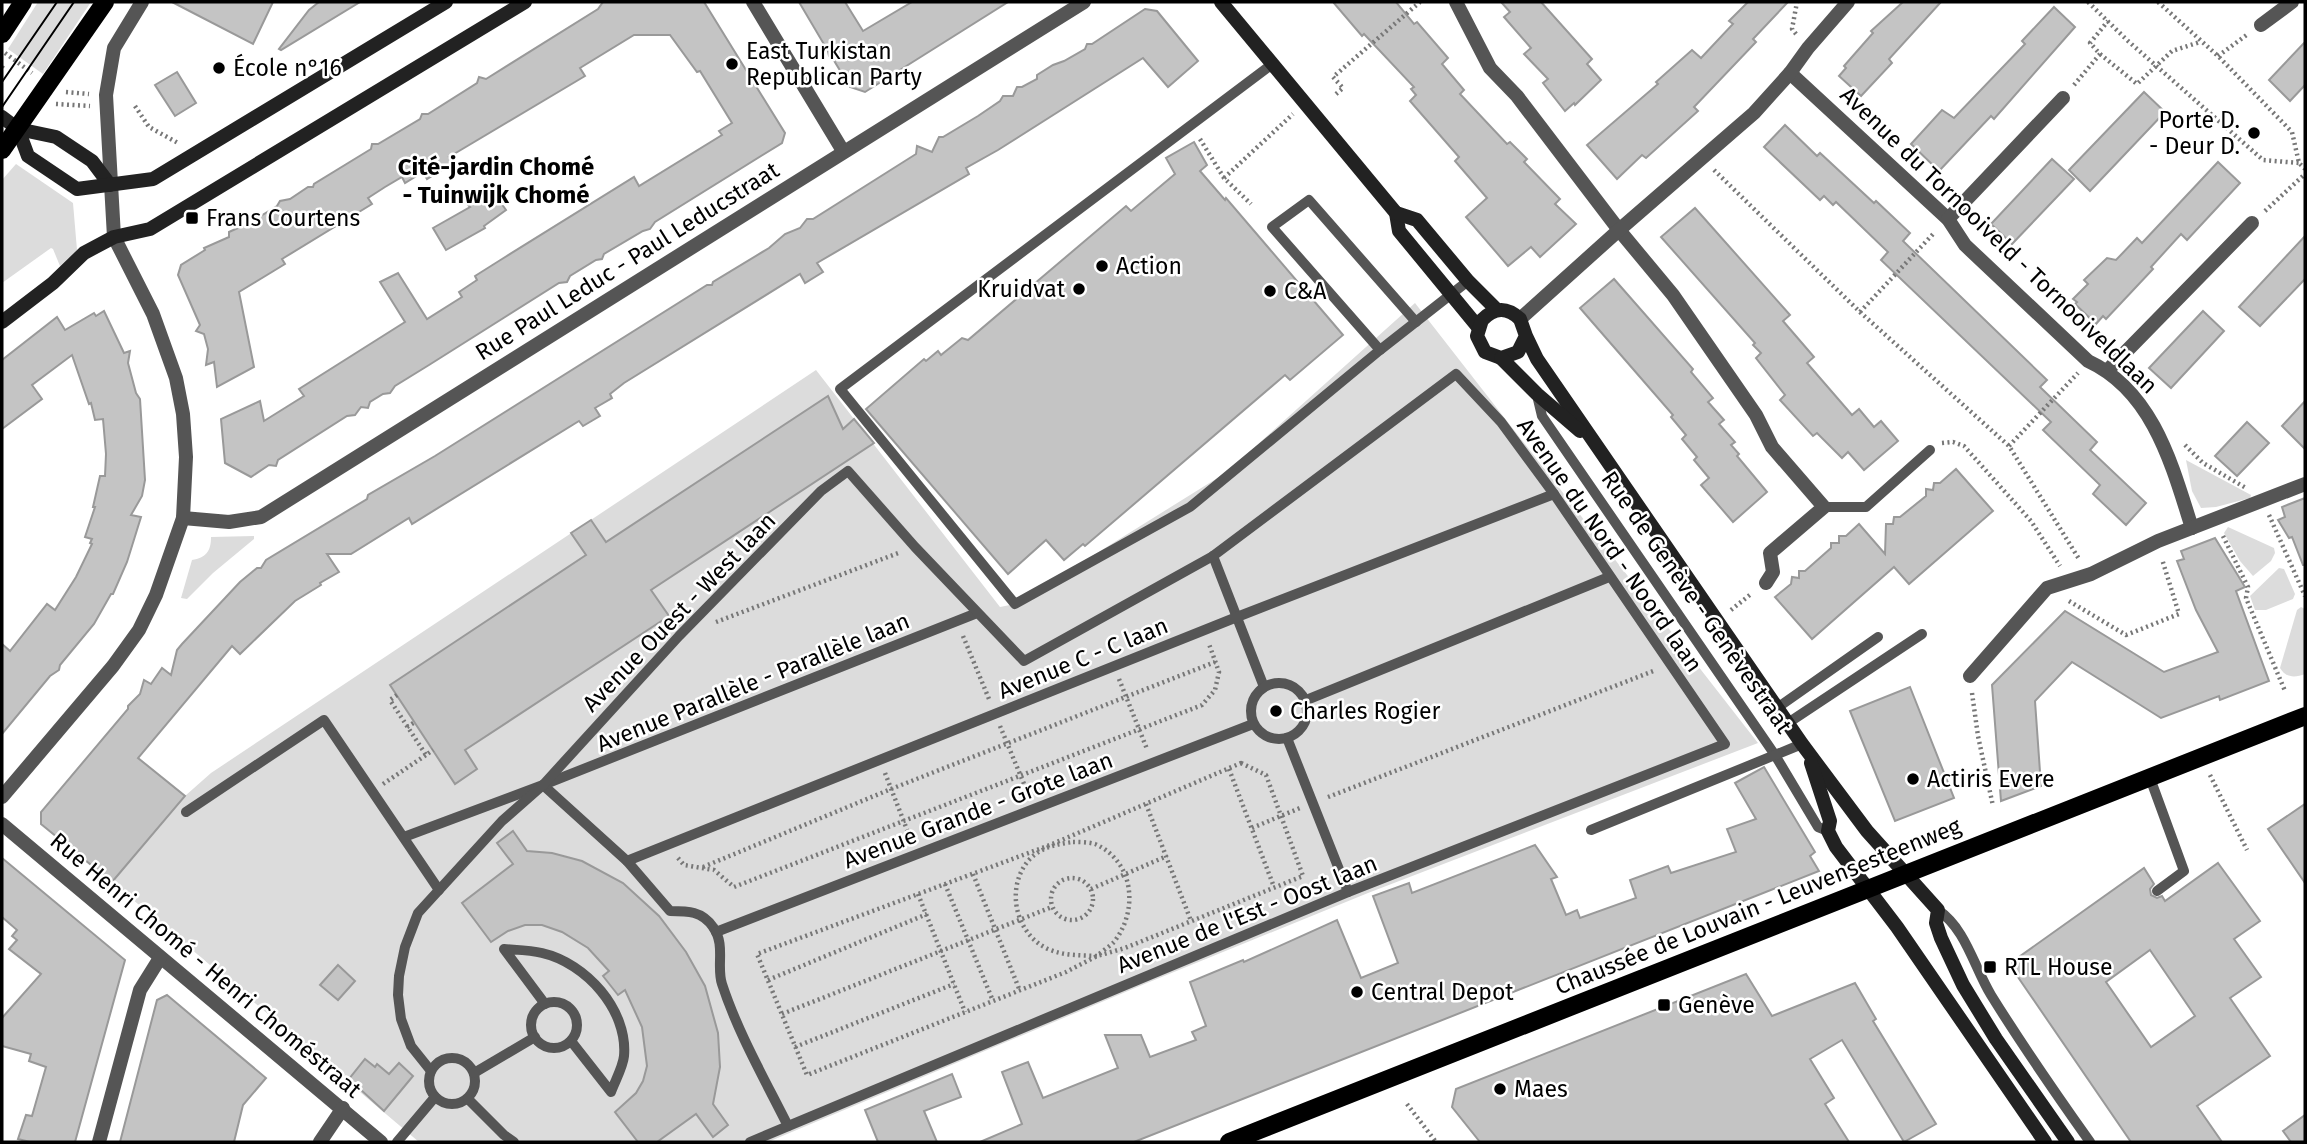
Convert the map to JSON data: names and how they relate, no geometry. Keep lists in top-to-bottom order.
{
  "streets": {
    "main road": ["Chaussée de Louvain - Leuvensesteenweg"],
    "street": [
      "Avenue du Tornooiveld - Tornooiveldlaan",
      "Rue Paul Leduc - Paul Leducstraat",
      "Rue de Genève - Genèvestraat",
      "Rue Henri Chomé - Henri Choméstraat"
    ],
    "lane": [
      "Avenue du Nord - Noord laan",
      "Avenue Ouest - West laan",
      "Avenue C - C laan",
      "Avenue Parallèle - Parallèle laan",
      "Avenue Grande - Grote laan",
      "Avenue de l'Est - Oost laan"
    ]
  },
  "crossings": [
    ["Avenue du Nord - Noord laan", "Avenue C - C laan"],
    ["Avenue du Nord - Noord laan", "Avenue de l'Est - Oost laan"],
    ["Rue de Genève - Genèvestraat", "Chaussée de Louvain - Leuvensesteenweg"],
    ["Avenue Ouest - West laan", "Avenue Parallèle - Parallèle laan"]
  ],
  "districts": ["Cité-jardin Chomé - Tuinwijk Chomé"],
  "places": {
    "other": [
      "East Turkistan Republican Party",
      "École n°16",
      "Porte D. - Deur D.",
      "Action",
      "Kruidvat",
      "C&A",
      "Charles Rogier",
      "Actiris Evere",
      "Central Depot",
      "Maes"
    ],
    "transit": ["Frans Courtens", "RTL House", "Genève"]
  }
}
